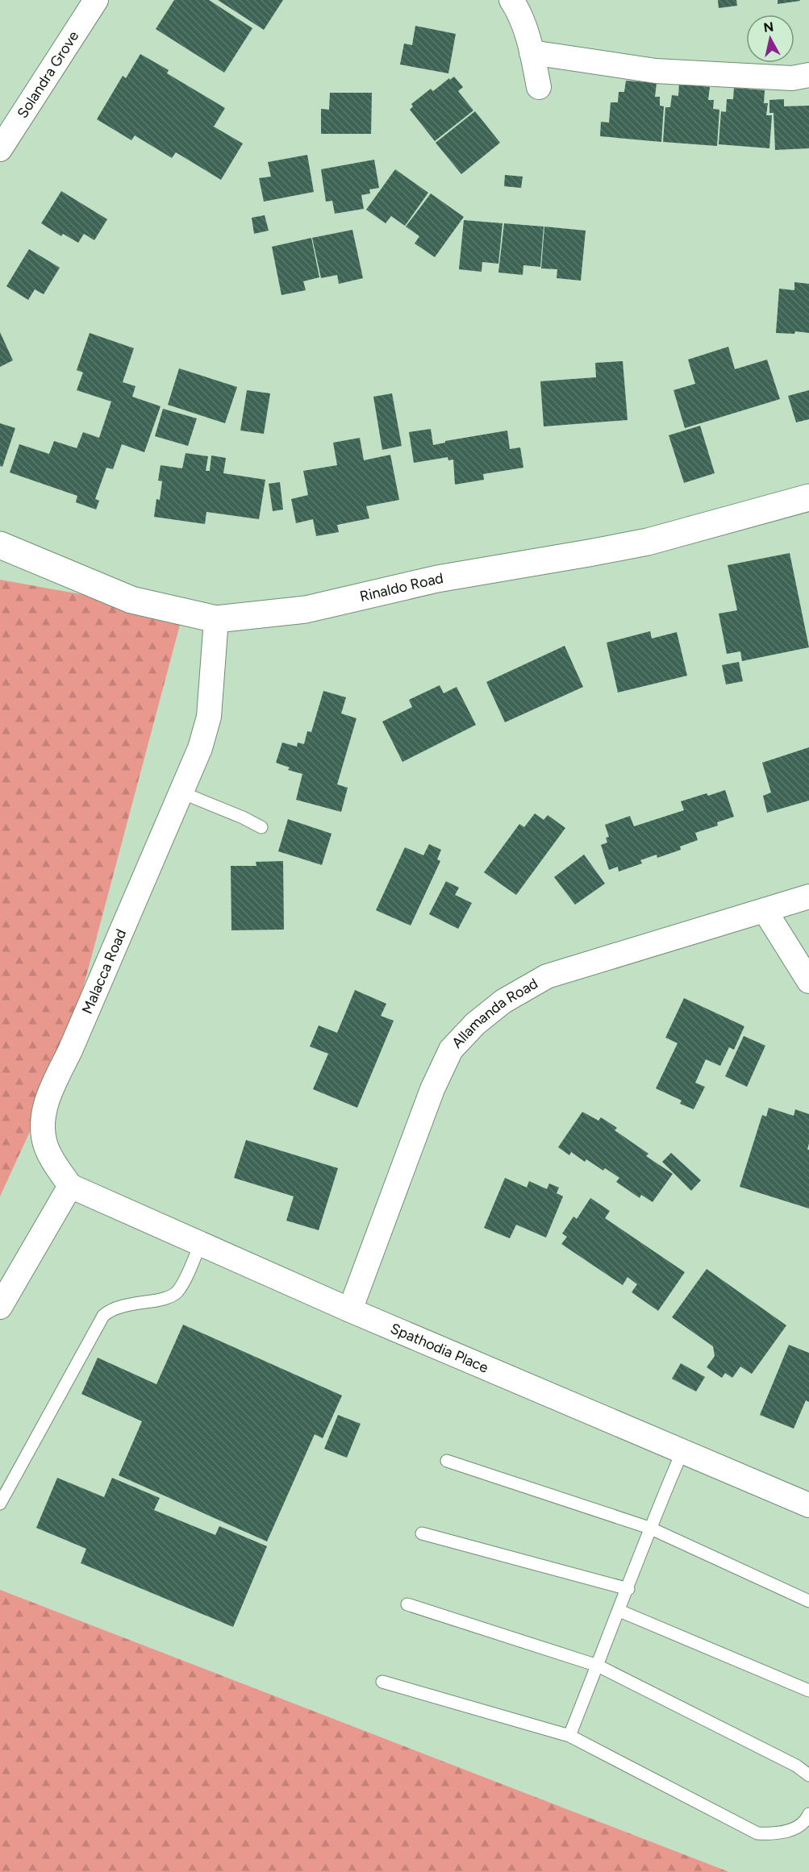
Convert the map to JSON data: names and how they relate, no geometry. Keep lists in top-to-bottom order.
{
  "streets": {
    "street": [
      "Solandra Grove",
      "Rinaldo Road",
      "Malacca Road",
      "Allamanda Road",
      "Spathodia Place"
    ]
  },
  "crossings": [
    ["Rinaldo Road", "Malacca Road"],
    ["Malacca Road", "Spathodia Place"],
    ["Allamanda Road", "Spathodia Place"]
  ],
  "north": "top"
}
